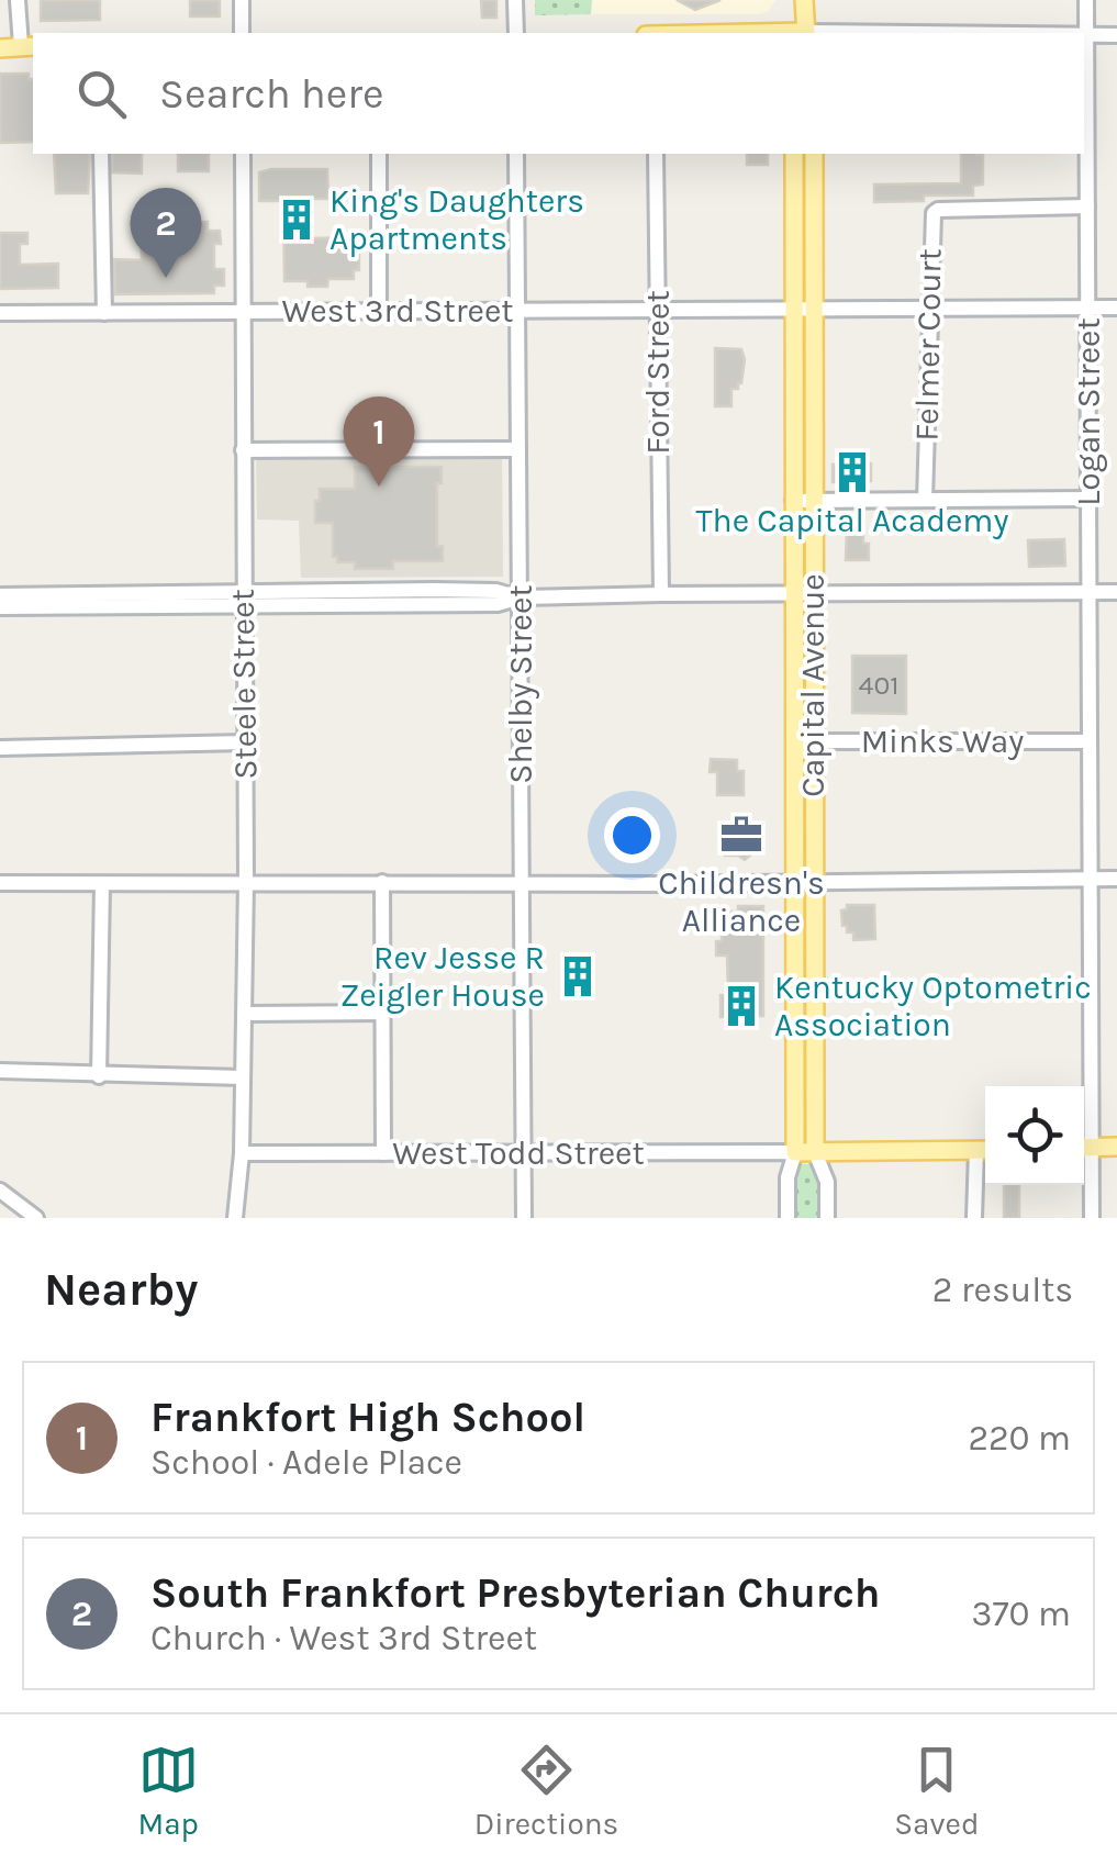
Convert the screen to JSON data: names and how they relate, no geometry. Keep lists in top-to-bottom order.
{
  "streets": {
    "main road": ["Capital Avenue"],
    "street": [
      "West 3rd Street",
      "Felmer Court",
      "Ford Street",
      "Logan Street",
      "Steele Street",
      "Shelby Street",
      "Minks Way",
      "West Todd Street"
    ]
  },
  "crossings": [
    ["West 3rd Street", "Felmer Court"],
    ["West 3rd Street", "Ford Street"],
    ["West 3rd Street", "Logan Street"],
    ["West 3rd Street", "Steele Street"],
    ["West 3rd Street", "Shelby Street"],
    ["West 3rd Street", "Capital Avenue"],
    ["Felmer Court", "Logan Street"],
    ["Logan Street", "Minks Way"],
    ["Steele Street", "West Todd Street"],
    ["Shelby Street", "West Todd Street"],
    ["Capital Avenue", "Minks Way"],
    ["Capital Avenue", "West Todd Street"]
  ],
  "places": {
    "building": [
      "King's Daughters Apartments",
      "The Capital Academy",
      "Rev Jesse R Zeigler House",
      "Kentucky Optometric Association"
    ],
    "office": ["Childresn's Alliance"]
  },
  "house_numbers": ["401"],
  "page": {
    "search": "Search here",
    "pins": ["2", "1"],
    "heading": ["Nearby", "2 results"],
    "list": [
      {
        "mark": "1",
        "name": "Frankfort High School",
        "note": "School · Adele Place",
        "value": "220 m"
      },
      {
        "mark": "2",
        "name": "South Frankfort Presbyterian Church",
        "note": "Church · West 3rd Street",
        "value": "370 m"
      }
    ],
    "nav": ["Map", "Directions", "Saved"]
  }
}
